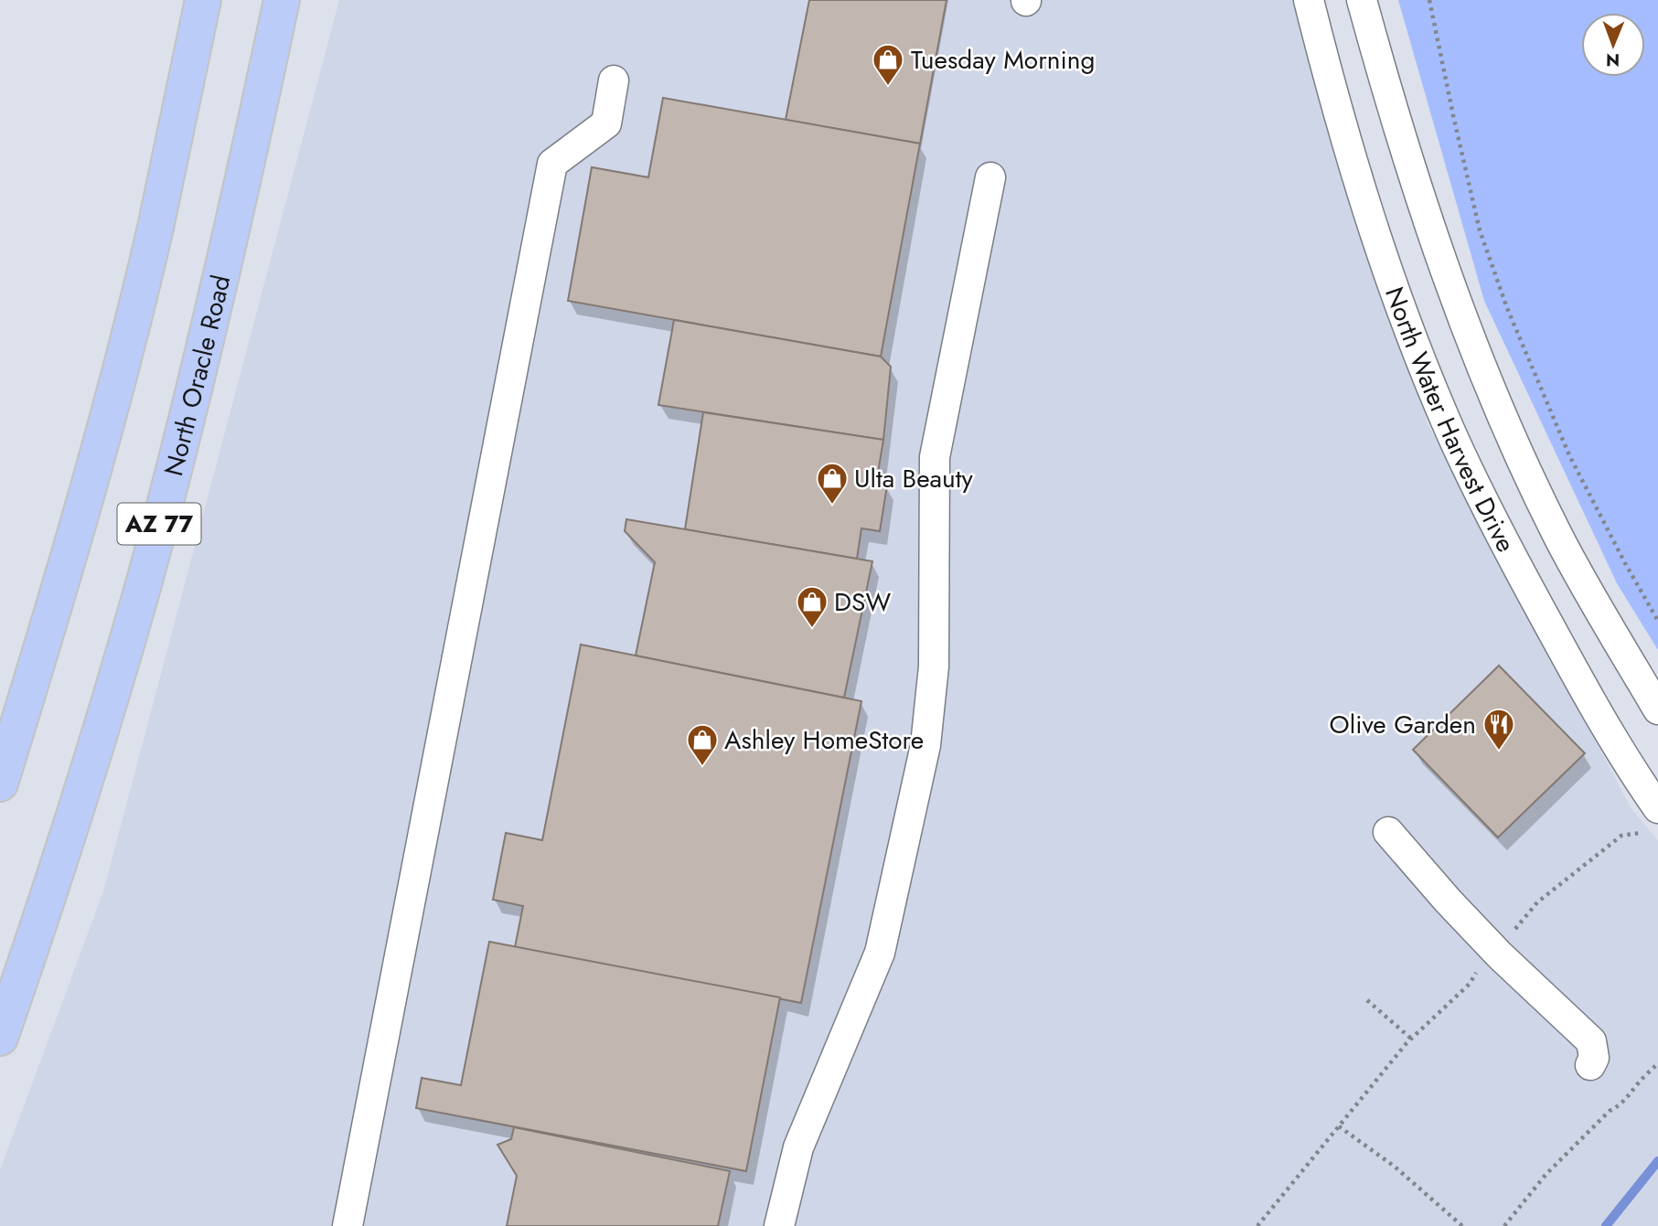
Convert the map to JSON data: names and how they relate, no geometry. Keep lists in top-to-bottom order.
{
  "streets": {
    "highway": ["North Oracle Road", "AZ 77"],
    "street": ["North Water Harvest Drive"]
  },
  "places": {
    "shop": [
      "Tuesday Morning",
      "Ulta Beauty",
      "DSW",
      "Ashley HomeStore"
    ],
    "restaurant": ["Olive Garden"]
  },
  "north": "bottom"
}
